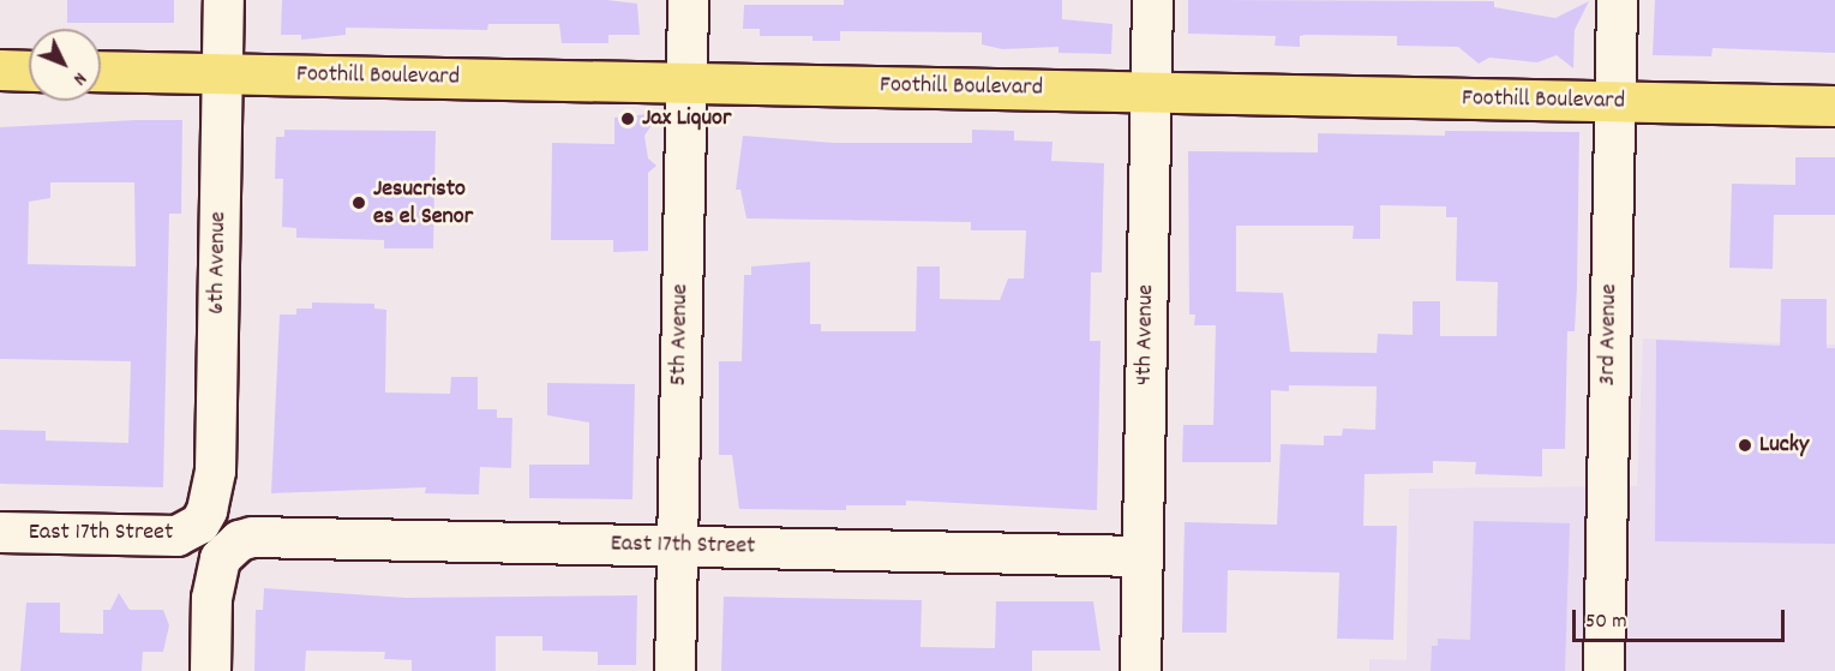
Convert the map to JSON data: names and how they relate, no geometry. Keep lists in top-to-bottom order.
{
  "streets": {
    "main road": ["Foothill Boulevard"],
    "street": [
      "6th Avenue",
      "5th Avenue",
      "4th Avenue",
      "3rd Avenue",
      "East 17th Street"
    ]
  },
  "crossings": [
    ["Foothill Boulevard", "6th Avenue"],
    ["Foothill Boulevard", "5th Avenue"],
    ["Foothill Boulevard", "4th Avenue"],
    ["Foothill Boulevard", "3rd Avenue"],
    ["6th Avenue", "East 17th Street"],
    ["5th Avenue", "East 17th Street"],
    ["4th Avenue", "East 17th Street"]
  ],
  "places": ["Jax Liquor", "Jesucristo es el Senor", "Lucky"],
  "scale_bar": "50 m",
  "north": "bottom right"
}
